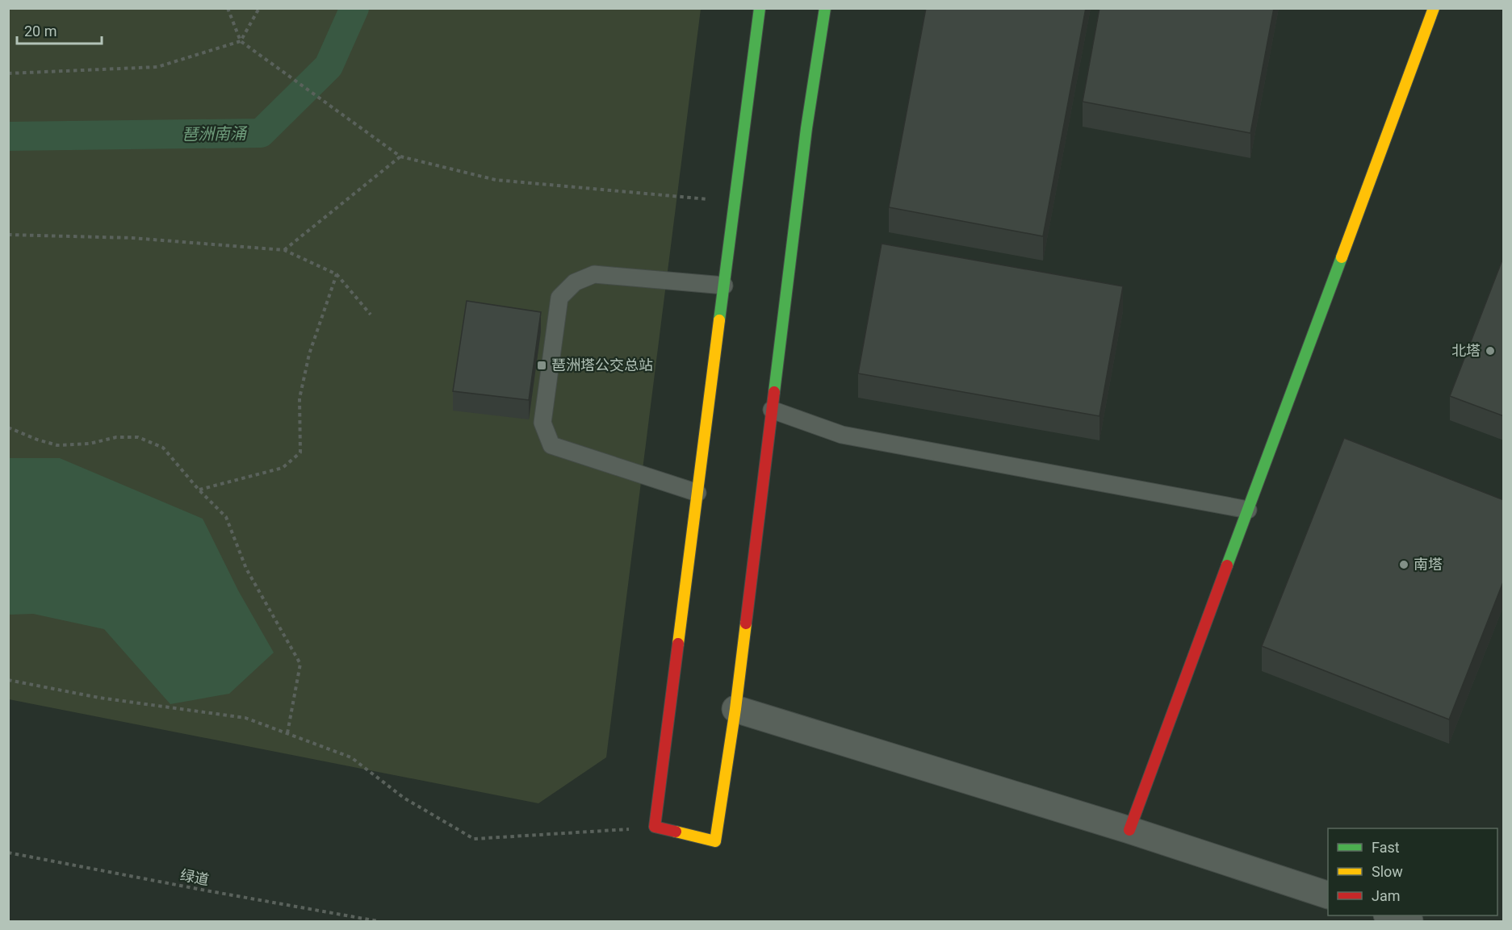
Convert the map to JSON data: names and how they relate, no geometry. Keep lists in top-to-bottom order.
{
  "streets": {
    "path": ["绿道"]
  },
  "water": ["琶洲南涌"],
  "places": {
    "other": ["北塔", "南塔"],
    "transit": ["琶洲塔公交总站"]
  },
  "legend": ["Fast", "Slow", "Jam"],
  "scale_bar": "20 m"
}
